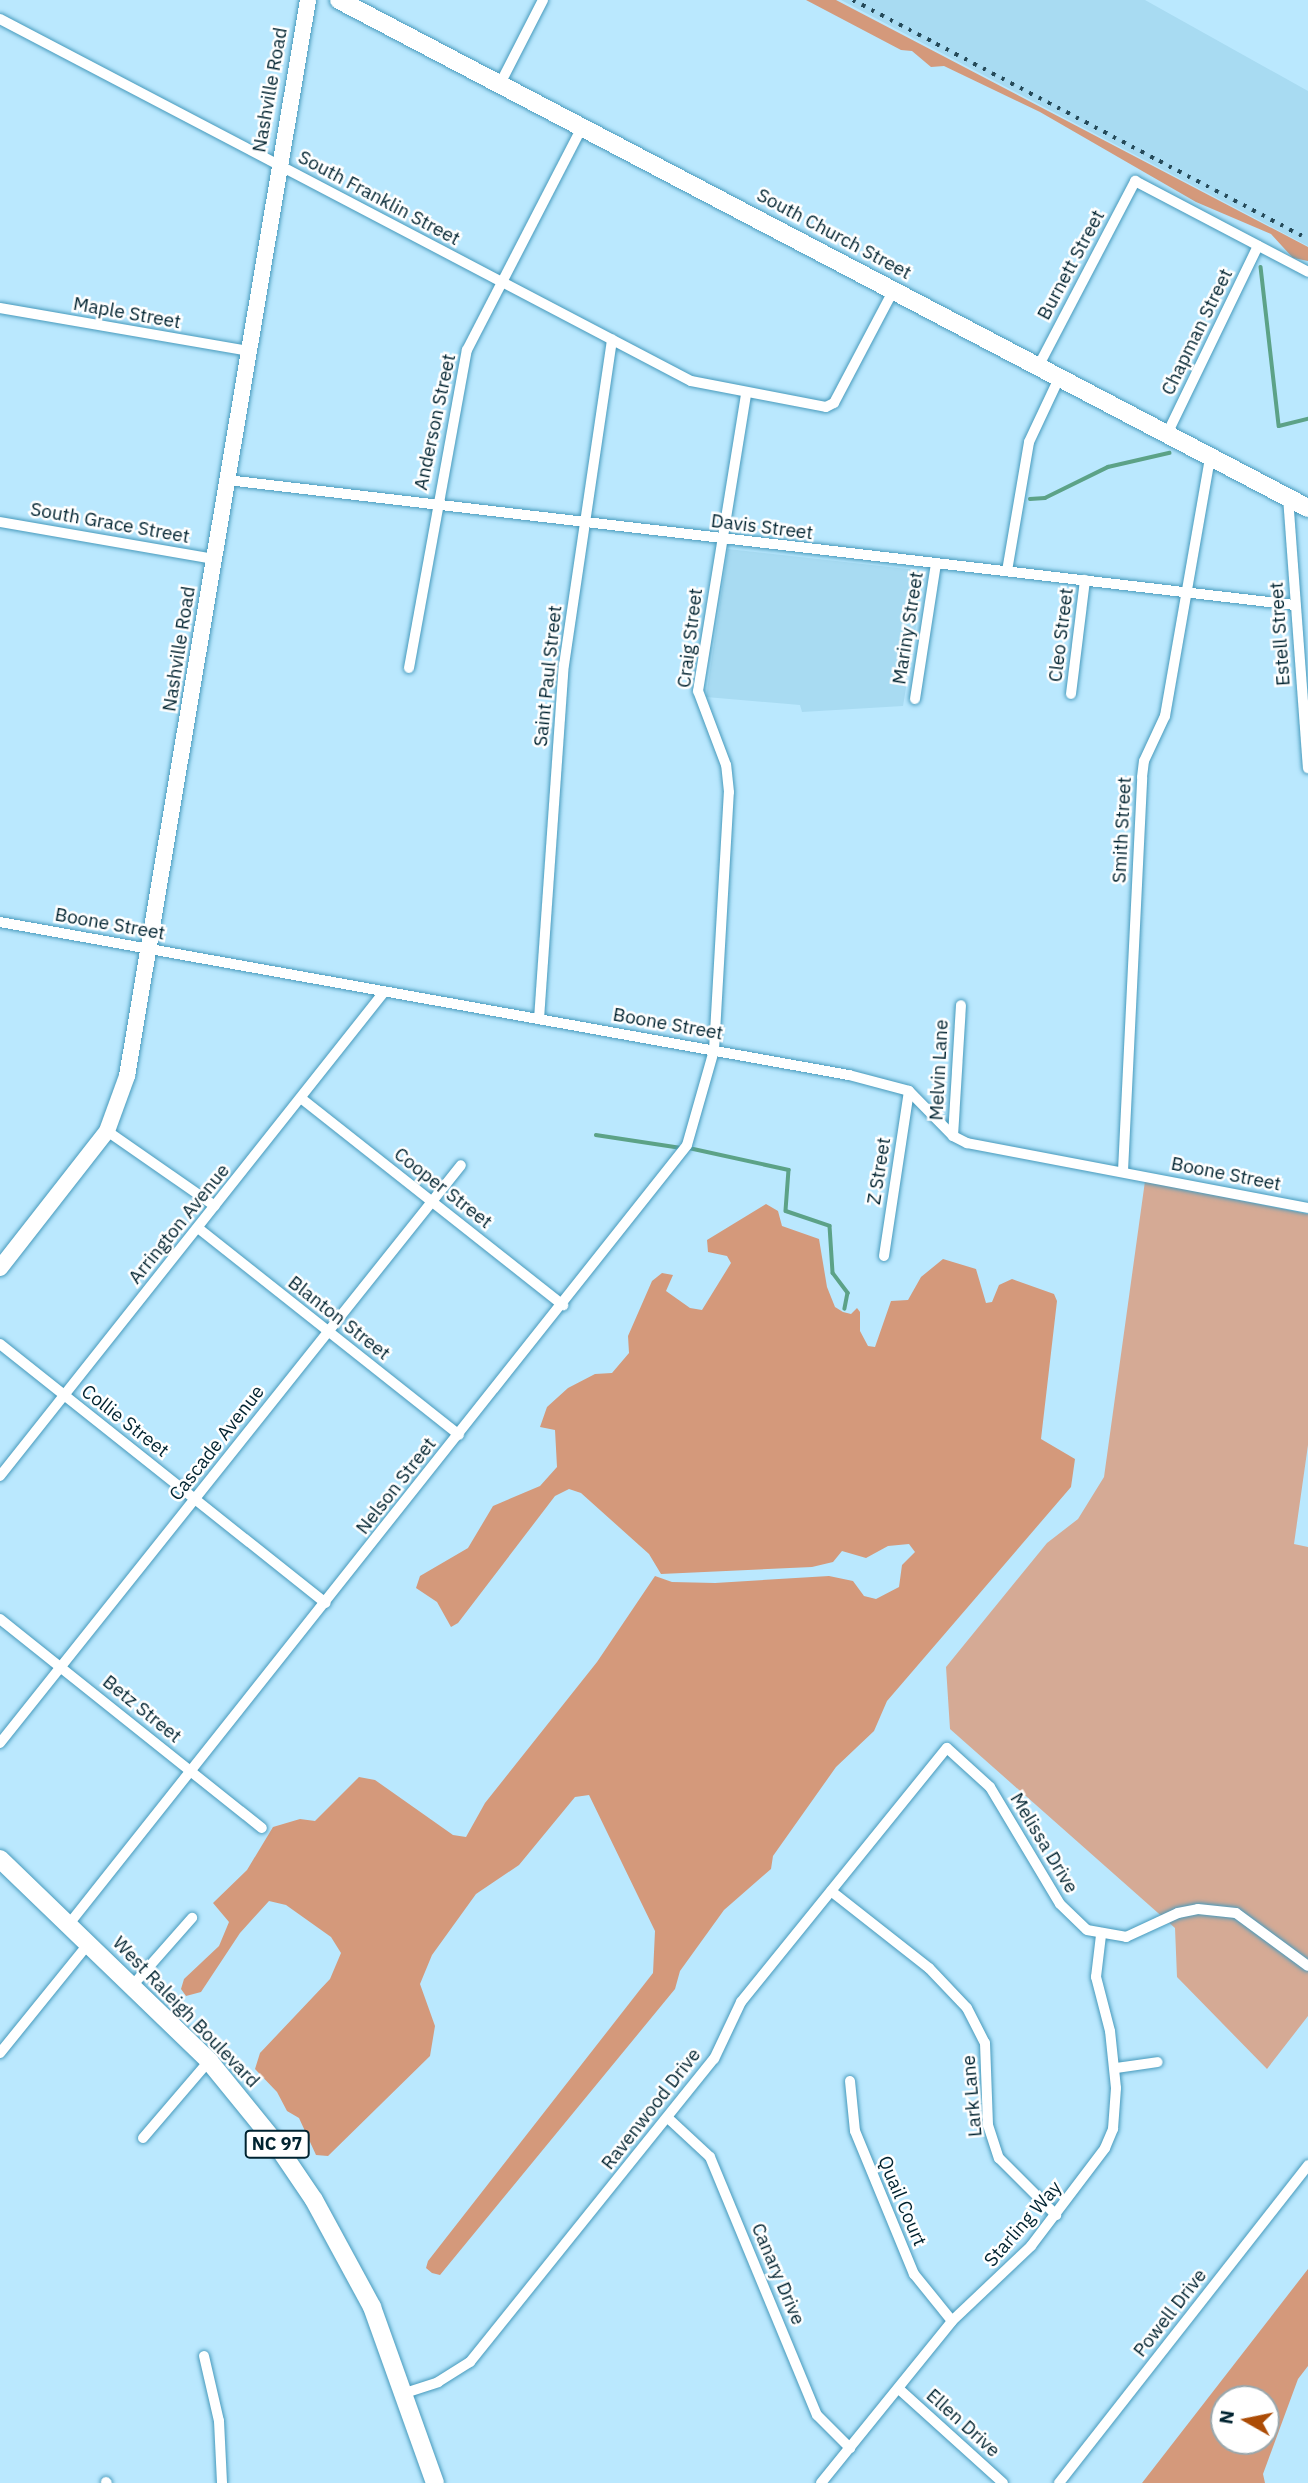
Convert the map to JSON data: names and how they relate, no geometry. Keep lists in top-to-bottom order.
{
  "streets": {
    "main road": [
      "Nashville Road",
      "South Church Street",
      "West Raleigh Boulevard",
      "NC 97"
    ],
    "street": [
      "South Franklin Street",
      "Burnett Street",
      "Maple Street",
      "Chapman Street",
      "Anderson Street",
      "South Grace Street",
      "Davis Street",
      "Mariny Street",
      "Estell Street",
      "Cleo Street",
      "Craig Street",
      "Saint Paul Street",
      "Smith Street",
      "Boone Street",
      "Melvin Lane",
      "Z Street",
      "Cooper Street",
      "Arrington Avenue",
      "Blanton Street",
      "Collie Street",
      "Cascade Avenue",
      "Nelson Street",
      "Betz Street",
      "Melissa Drive",
      "Lark Lane",
      "Ravenwood Drive",
      "Quail Court",
      "Starling Way",
      "Canary Drive",
      "Powell Drive",
      "Ellen Drive"
    ]
  },
  "crossings": [
    ["Nashville Road", "South Franklin Street"],
    ["Nashville Road", "Maple Street"],
    ["Nashville Road", "South Grace Street"],
    ["Nashville Road", "Davis Street"],
    ["Nashville Road", "Boone Street"],
    ["South Franklin Street", "South Church Street"],
    ["South Franklin Street", "Anderson Street"],
    ["South Franklin Street", "Craig Street"],
    ["South Franklin Street", "Saint Paul Street"],
    ["South Church Street", "Burnett Street"],
    ["South Church Street", "Chapman Street"],
    ["South Church Street", "Anderson Street"],
    ["South Church Street", "Estell Street"],
    ["South Church Street", "Smith Street"],
    ["Burnett Street", "Chapman Street"],
    ["Anderson Street", "Davis Street"],
    ["Davis Street", "Mariny Street"],
    ["Davis Street", "Estell Street"],
    ["Davis Street", "Cleo Street"],
    ["Davis Street", "Craig Street"],
    ["Davis Street", "Saint Paul Street"],
    ["Davis Street", "Smith Street"],
    ["Craig Street", "Boone Street"],
    ["Craig Street", "Nelson Street"],
    ["Saint Paul Street", "Boone Street"],
    ["Smith Street", "Boone Street"],
    ["Boone Street", "Melvin Lane"],
    ["Boone Street", "Z Street"],
    ["Boone Street", "Arrington Avenue"],
    ["Boone Street", "Nelson Street"],
    ["Cooper Street", "Arrington Avenue"],
    ["Cooper Street", "Cascade Avenue"],
    ["Cooper Street", "Nelson Street"],
    ["Arrington Avenue", "Blanton Street"],
    ["Arrington Avenue", "Collie Street"],
    ["Blanton Street", "Cascade Avenue"],
    ["Blanton Street", "Nelson Street"],
    ["Collie Street", "Cascade Avenue"],
    ["Collie Street", "Nelson Street"],
    ["Cascade Avenue", "Betz Street"],
    ["Nelson Street", "Betz Street"],
    ["Nelson Street", "West Raleigh Boulevard"],
    ["Melissa Drive", "Ravenwood Drive"],
    ["Melissa Drive", "Starling Way"],
    ["West Raleigh Boulevard", "Ravenwood Drive"],
    ["Lark Lane", "Ravenwood Drive"],
    ["Lark Lane", "Starling Way"],
    ["Ravenwood Drive", "Canary Drive"],
    ["Quail Court", "Starling Way"],
    ["Starling Way", "Canary Drive"],
    ["Starling Way", "Ellen Drive"]
  ],
  "north": "left"
}
